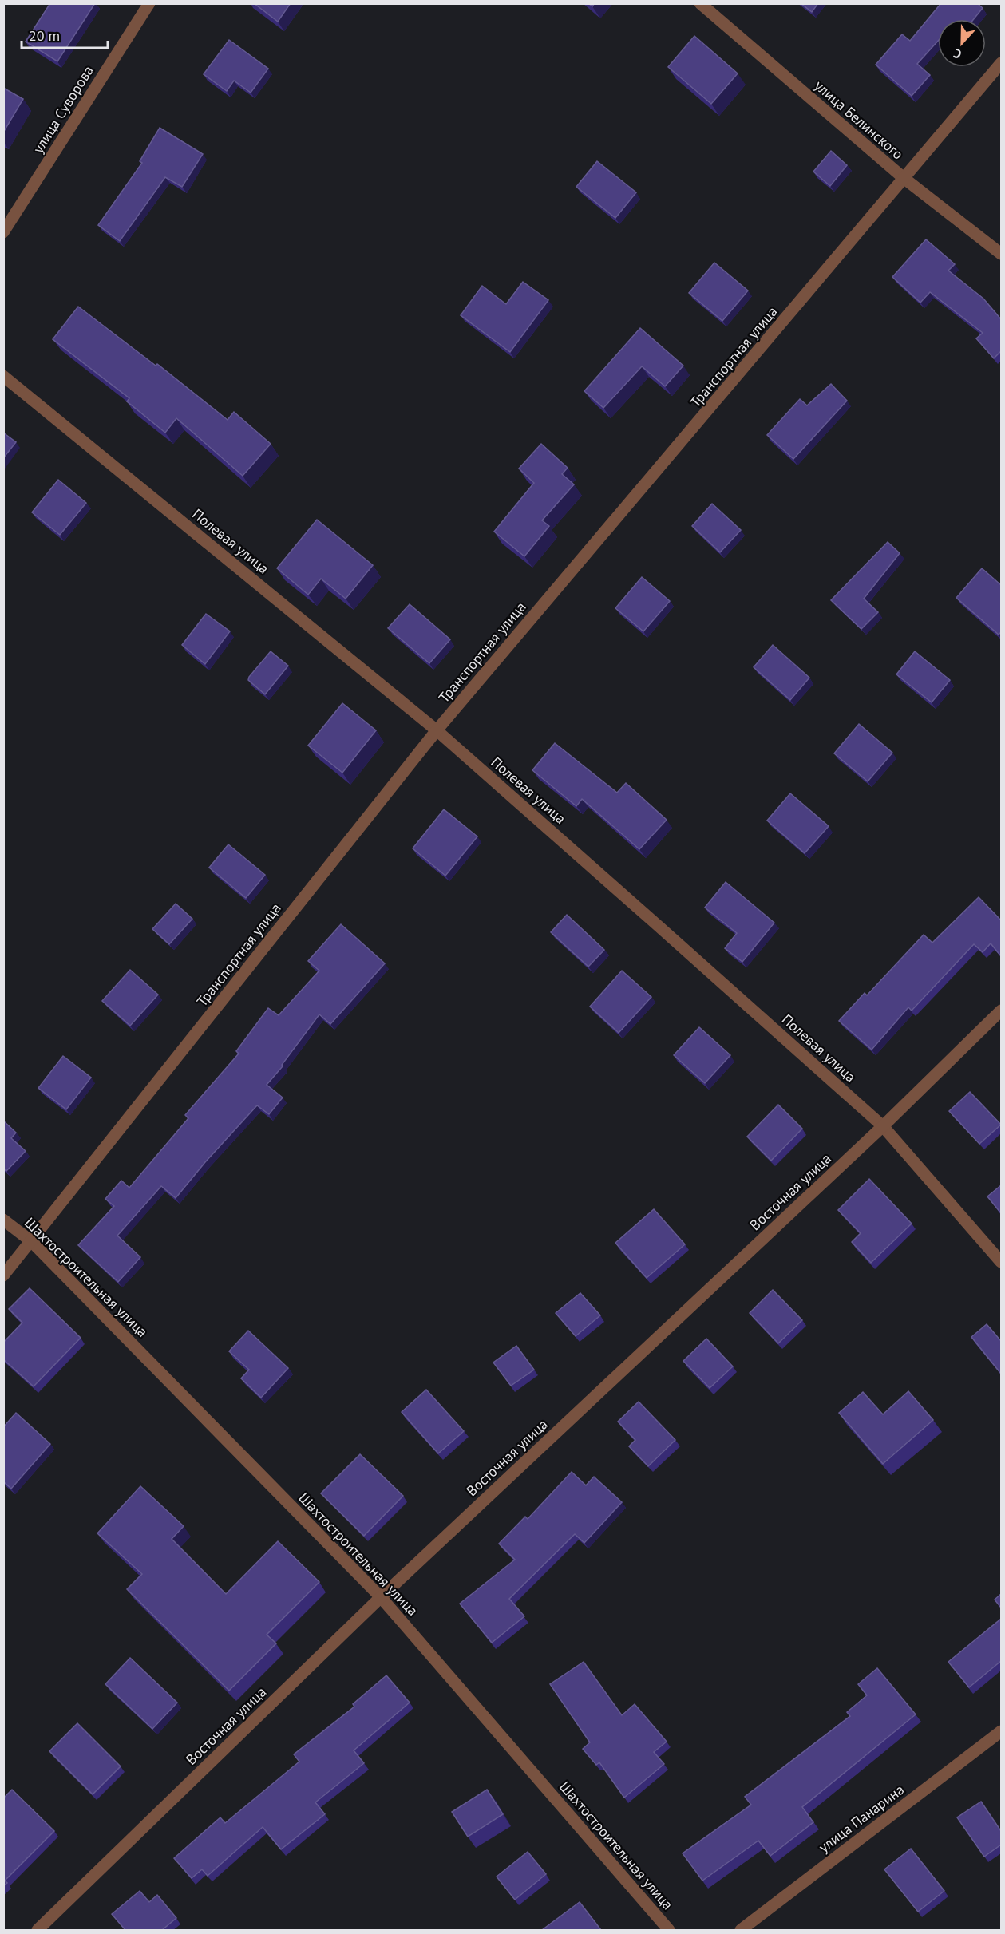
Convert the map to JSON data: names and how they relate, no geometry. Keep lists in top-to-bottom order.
{
  "streets": {
    "street": [
      "улица Суворова",
      "улица Белинского",
      "Транспортная улица",
      "Полевая улица",
      "Восточная улица",
      "Шахтостроительная улица",
      "улица Панарина"
    ]
  },
  "crossings": [
    ["улица Белинского", "Транспортная улица"],
    ["Транспортная улица", "Полевая улица"],
    ["Транспортная улица", "Шахтостроительная улица"],
    ["Полевая улица", "Восточная улица"],
    ["Восточная улица", "Шахтостроительная улица"]
  ],
  "scale_bar": "20 m",
  "north": "bottom"
}
